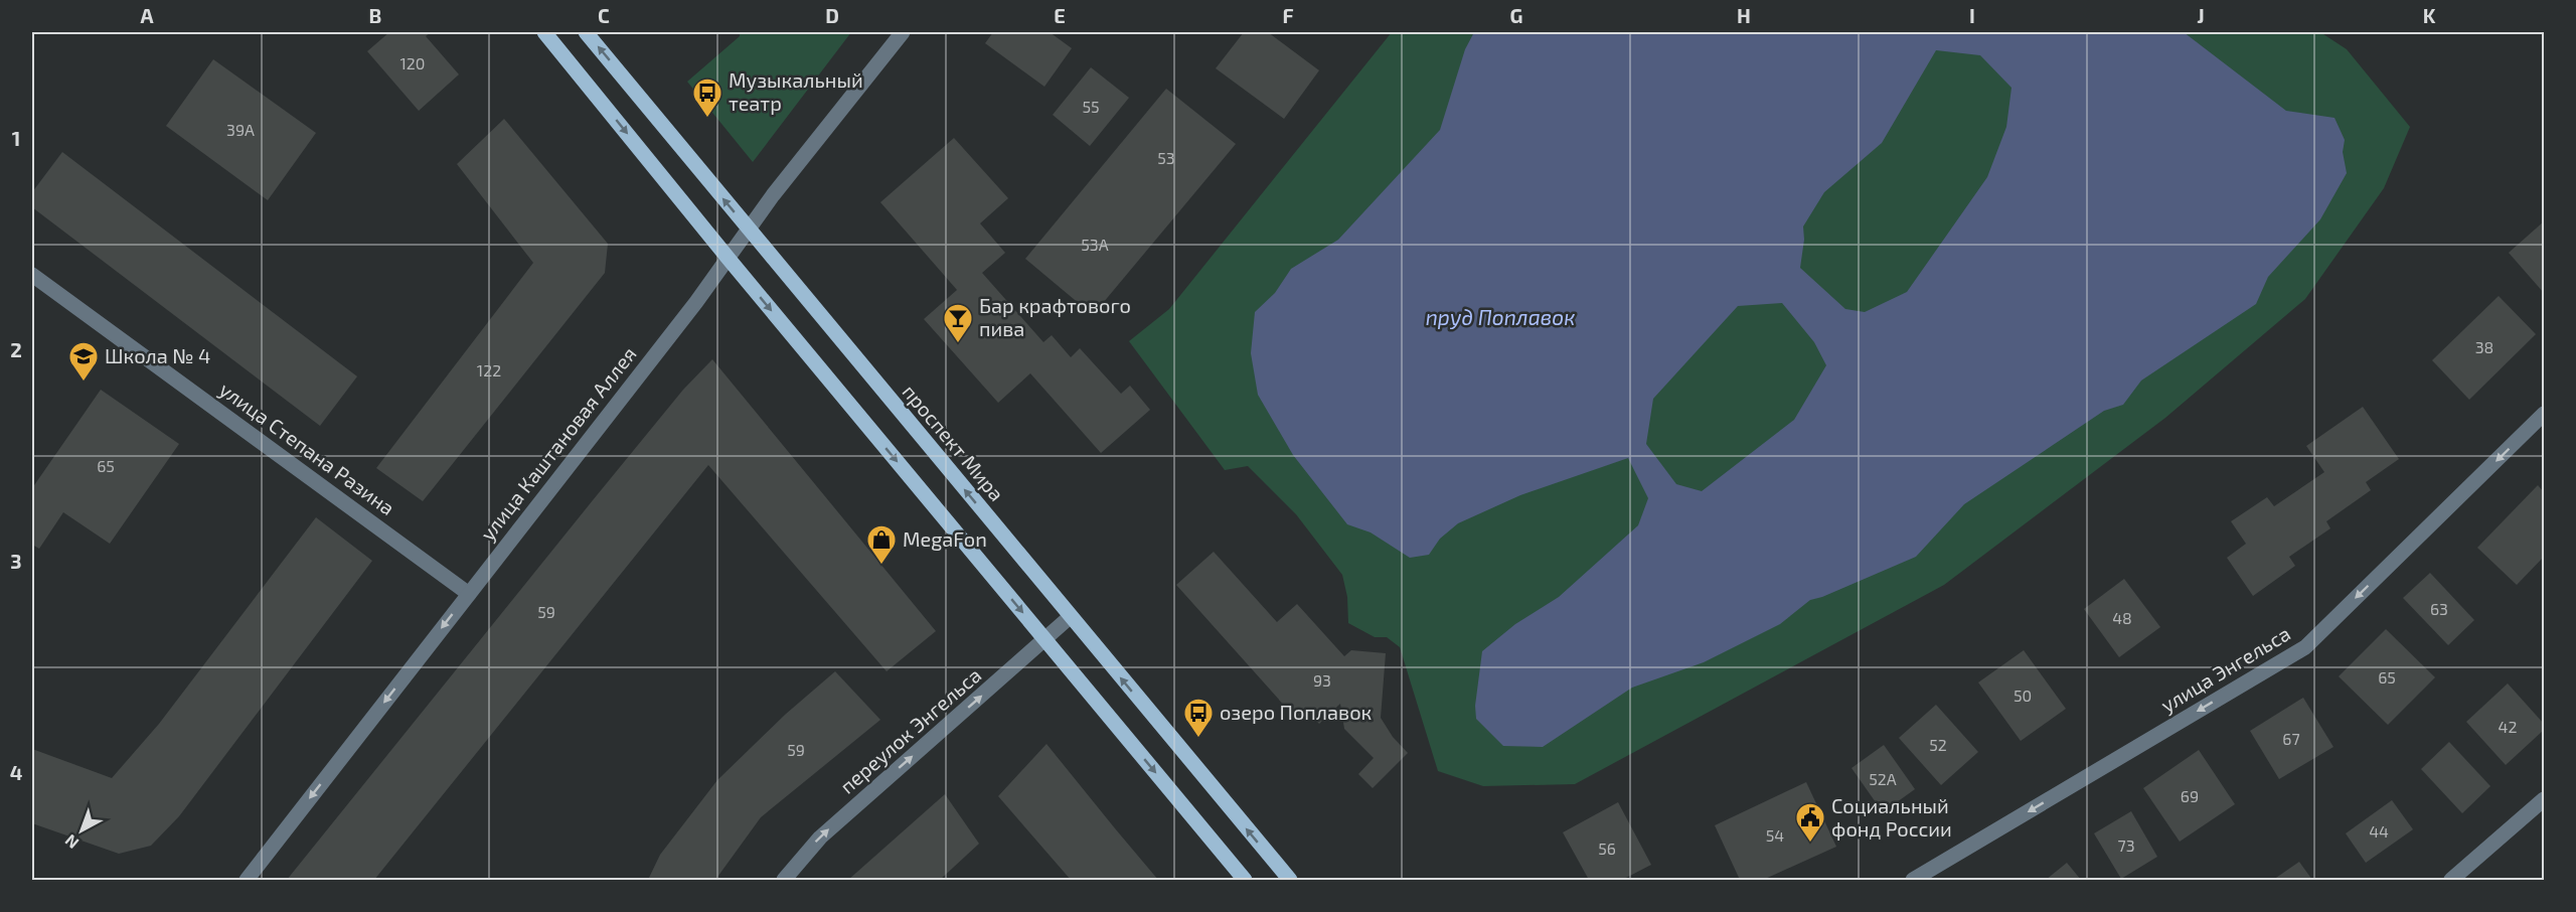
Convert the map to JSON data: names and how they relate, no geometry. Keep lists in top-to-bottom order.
{
  "streets": {
    "main road": ["проспект Мира"],
    "street": [
      "улица Каштановая Аллея",
      "улица Степана Разина",
      "улица Энгельса",
      "переулок Энгельса"
    ]
  },
  "crossings": [
    ["проспект Мира", "улица Каштановая Аллея"],
    ["проспект Мира", "переулок Энгельса"],
    ["улица Каштановая Аллея", "улица Степана Разина"]
  ],
  "one_way": ["улица Энгельса", "переулок Энгельса"],
  "water": ["пруд Поплавок"],
  "places": {
    "bus stop": ["Музыкальный театр", "озеро Поплавок"],
    "bar": ["Бар крафтового пива"],
    "school or university": ["Школа № 4"],
    "shop": ["MegaFon"],
    "public building": ["Социальный фонд России"]
  },
  "house_numbers": [
    "120",
    "55",
    "39А",
    "53",
    "53А",
    "38",
    "122",
    "65",
    "63",
    "59",
    "48",
    "65",
    "93",
    "50",
    "42",
    "67",
    "52",
    "59",
    "52А",
    "69",
    "44",
    "54",
    "73",
    "56"
  ],
  "north": "bottom left",
  "grid": {
    "columns": [
      "A",
      "B",
      "C",
      "D",
      "E",
      "F",
      "G",
      "H",
      "I",
      "J",
      "K"
    ],
    "rows": [
      "1",
      "2",
      "3",
      "4"
    ]
  }
}
